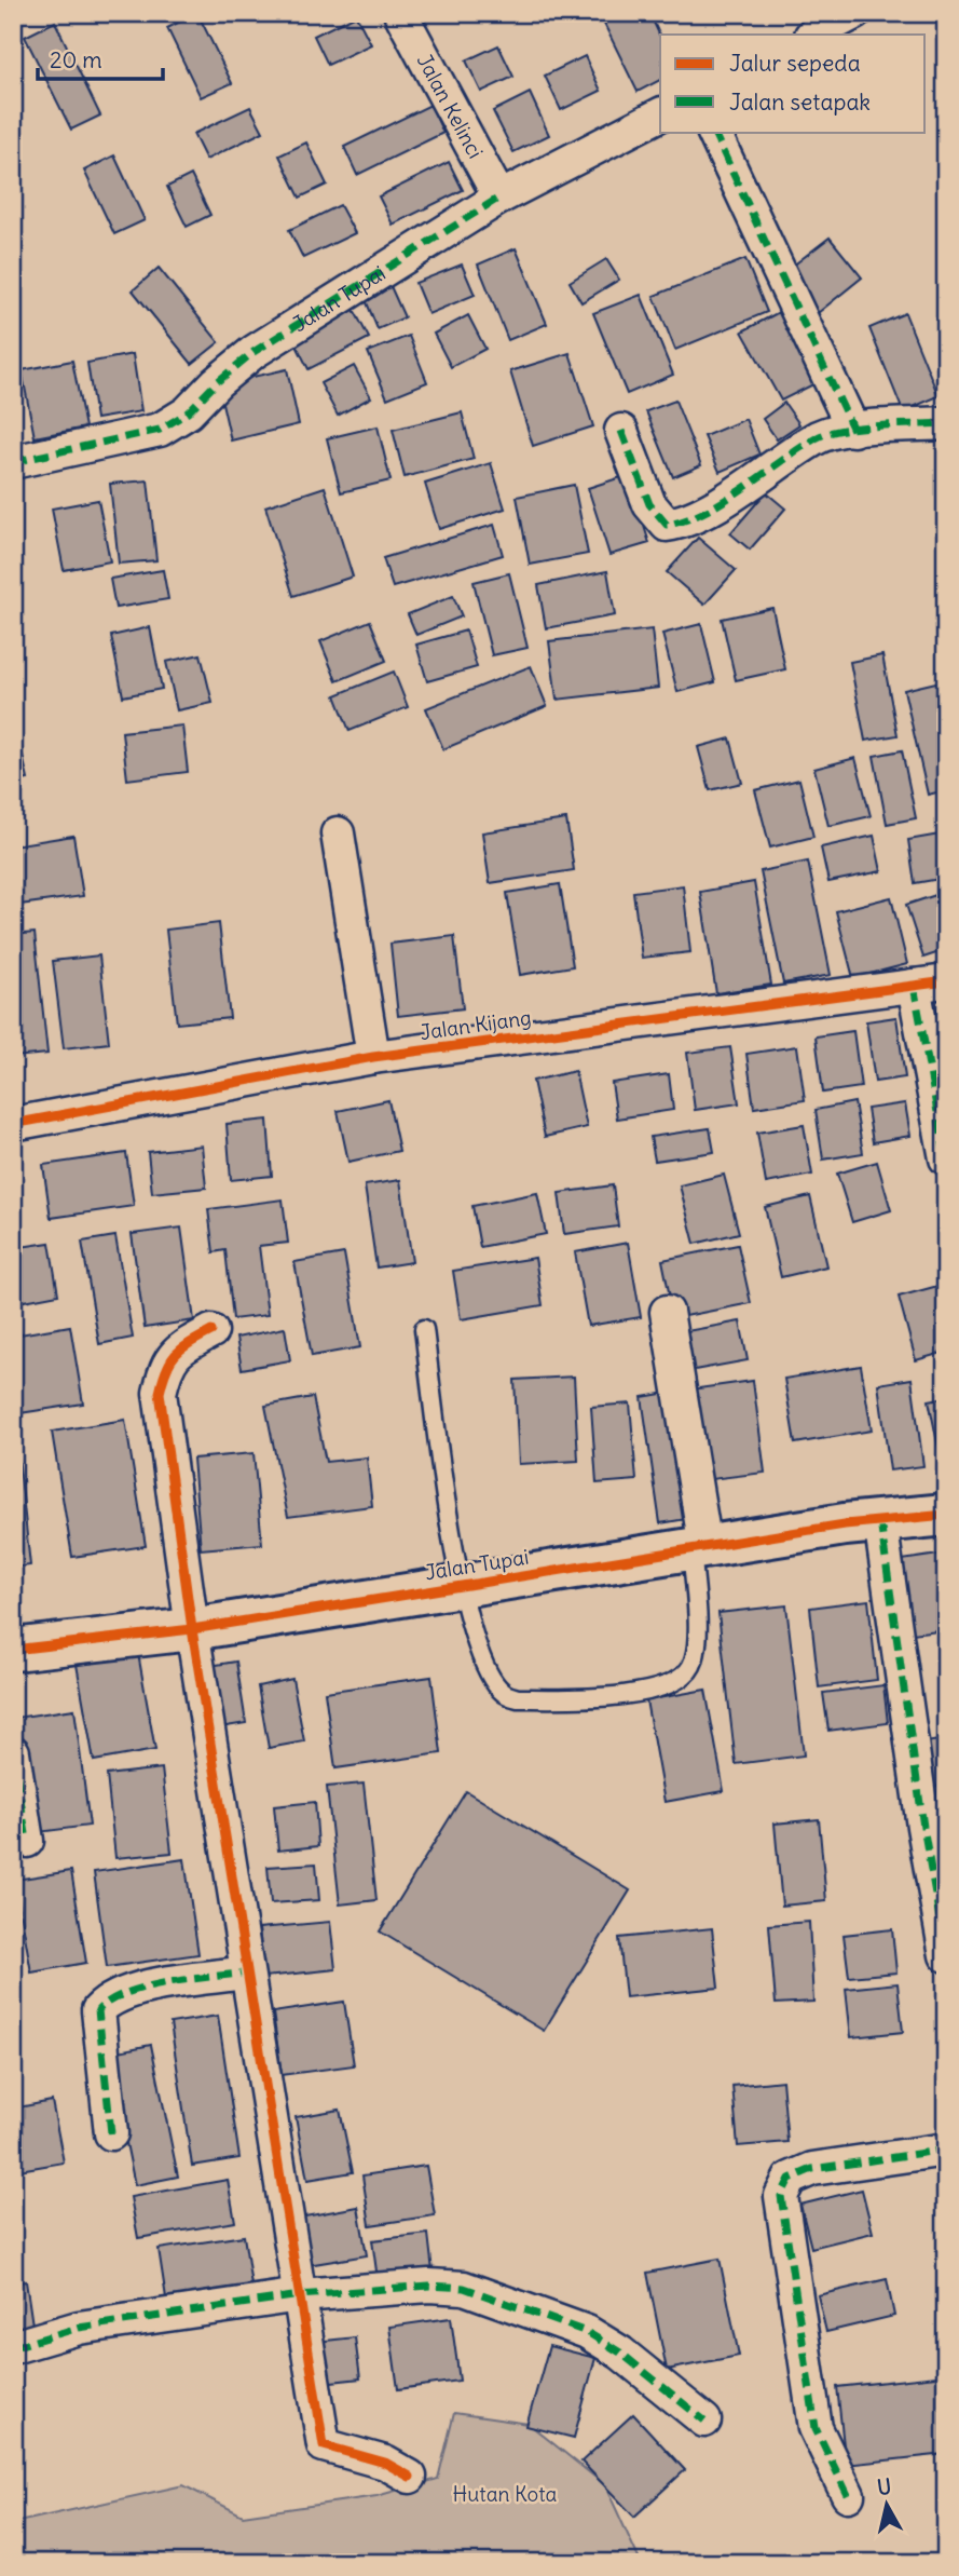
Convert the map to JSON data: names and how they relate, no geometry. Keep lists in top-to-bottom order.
{
  "streets": {
    "street": ["Jalan Kelinci", "Jalan Tupai", "Jalan Kijang"]
  },
  "crossings": [
    ["Jalan Kelinci", "Jalan Tupai"]
  ],
  "parks": ["Hutan Kota"],
  "legend": ["Jalur sepeda", "Jalan setapak"],
  "scale_bar": "20 m",
  "north": "top"
}
